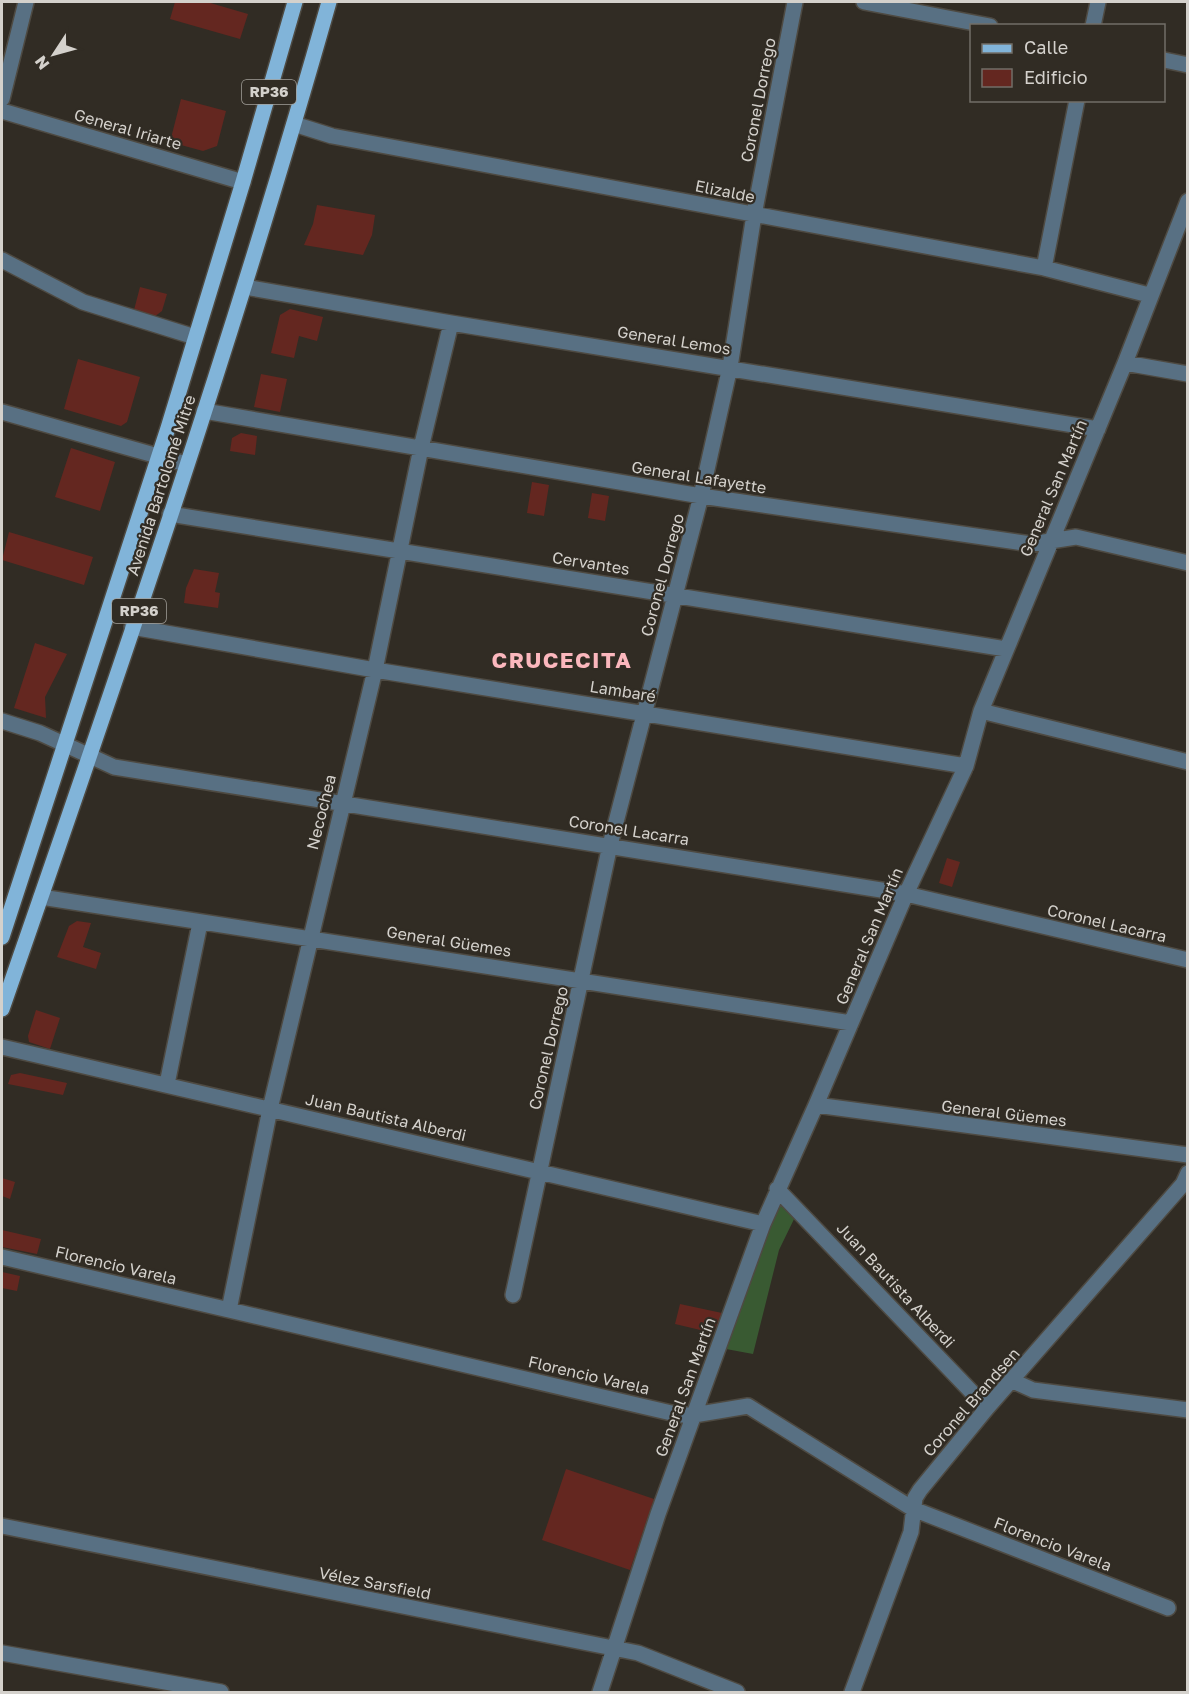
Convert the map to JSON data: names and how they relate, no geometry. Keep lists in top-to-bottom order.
{
  "streets": {
    "main road": ["RP36", "Avenida Bartolomé Mitre"],
    "street": [
      "Coronel Dorrego",
      "General Iriarte",
      "Elizalde",
      "General Lemos",
      "General Lafayette",
      "General San Martín",
      "Cervantes",
      "Lambaré",
      "Necochea",
      "Coronel Lacarra",
      "General Güemes",
      "Juan Bautista Alberdi",
      "Florencio Varela",
      "Coronel Brandsen",
      "Vélez Sarsfield"
    ]
  },
  "crossings": [
    ["Coronel Dorrego", "Elizalde"],
    ["Coronel Dorrego", "General Lemos"],
    ["Coronel Dorrego", "General Lafayette"],
    ["Coronel Dorrego", "Cervantes"],
    ["Coronel Dorrego", "Lambaré"],
    ["Coronel Dorrego", "Coronel Lacarra"],
    ["Coronel Dorrego", "General Güemes"],
    ["Coronel Dorrego", "Juan Bautista Alberdi"],
    ["General Iriarte", "Avenida Bartolomé Mitre"],
    ["Elizalde", "Avenida Bartolomé Mitre"],
    ["Elizalde", "General San Martín"],
    ["General Lemos", "Avenida Bartolomé Mitre"],
    ["General Lemos", "General San Martín"],
    ["General Lemos", "Necochea"],
    ["General Lafayette", "Avenida Bartolomé Mitre"],
    ["General Lafayette", "General San Martín"],
    ["General Lafayette", "Necochea"],
    ["Avenida Bartolomé Mitre", "Cervantes"],
    ["Avenida Bartolomé Mitre", "Lambaré"],
    ["Avenida Bartolomé Mitre", "Coronel Lacarra"],
    ["Avenida Bartolomé Mitre", "General Güemes"],
    ["General San Martín", "Cervantes"],
    ["General San Martín", "Lambaré"],
    ["General San Martín", "Coronel Lacarra"],
    ["General San Martín", "General Güemes"],
    ["General San Martín", "Juan Bautista Alberdi"],
    ["General San Martín", "Florencio Varela"],
    ["General San Martín", "Vélez Sarsfield"],
    ["Cervantes", "Necochea"],
    ["Lambaré", "Necochea"],
    ["Necochea", "Coronel Lacarra"],
    ["Necochea", "General Güemes"],
    ["Necochea", "Juan Bautista Alberdi"],
    ["Necochea", "Florencio Varela"],
    ["Juan Bautista Alberdi", "Coronel Brandsen"],
    ["Florencio Varela", "Coronel Brandsen"]
  ],
  "districts": ["CRUCECITA"],
  "legend": ["Calle", "Edificio"],
  "north": "bottom left"
}
